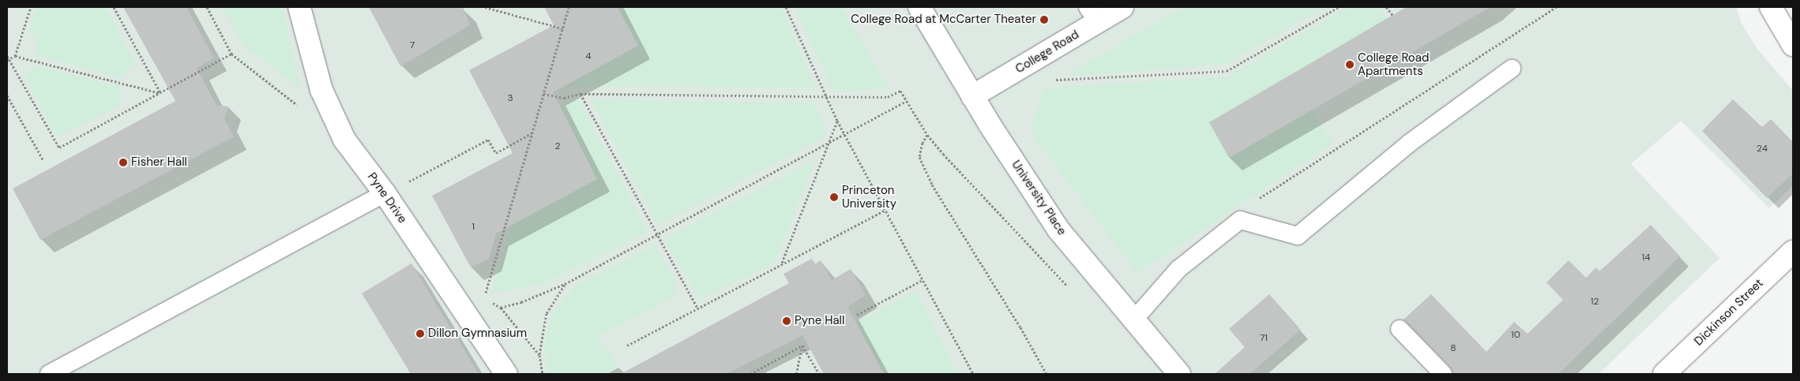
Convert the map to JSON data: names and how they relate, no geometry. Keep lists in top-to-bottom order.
{
  "streets": {
    "street": [
      "College Road",
      "Pyne Drive",
      "University Place",
      "Dickinson Street"
    ]
  },
  "crossings": [
    ["College Road", "University Place"]
  ],
  "places": [
    "College Road at McCarter Theater",
    "College Road Apartments",
    "Fisher Hall",
    "Princeton University",
    "Pyne Hall",
    "Dillon Gymnasium"
  ],
  "house_numbers": [
    "7",
    "4",
    "3",
    "2",
    "24",
    "1",
    "14",
    "12",
    "10",
    "71",
    "8"
  ]
}
